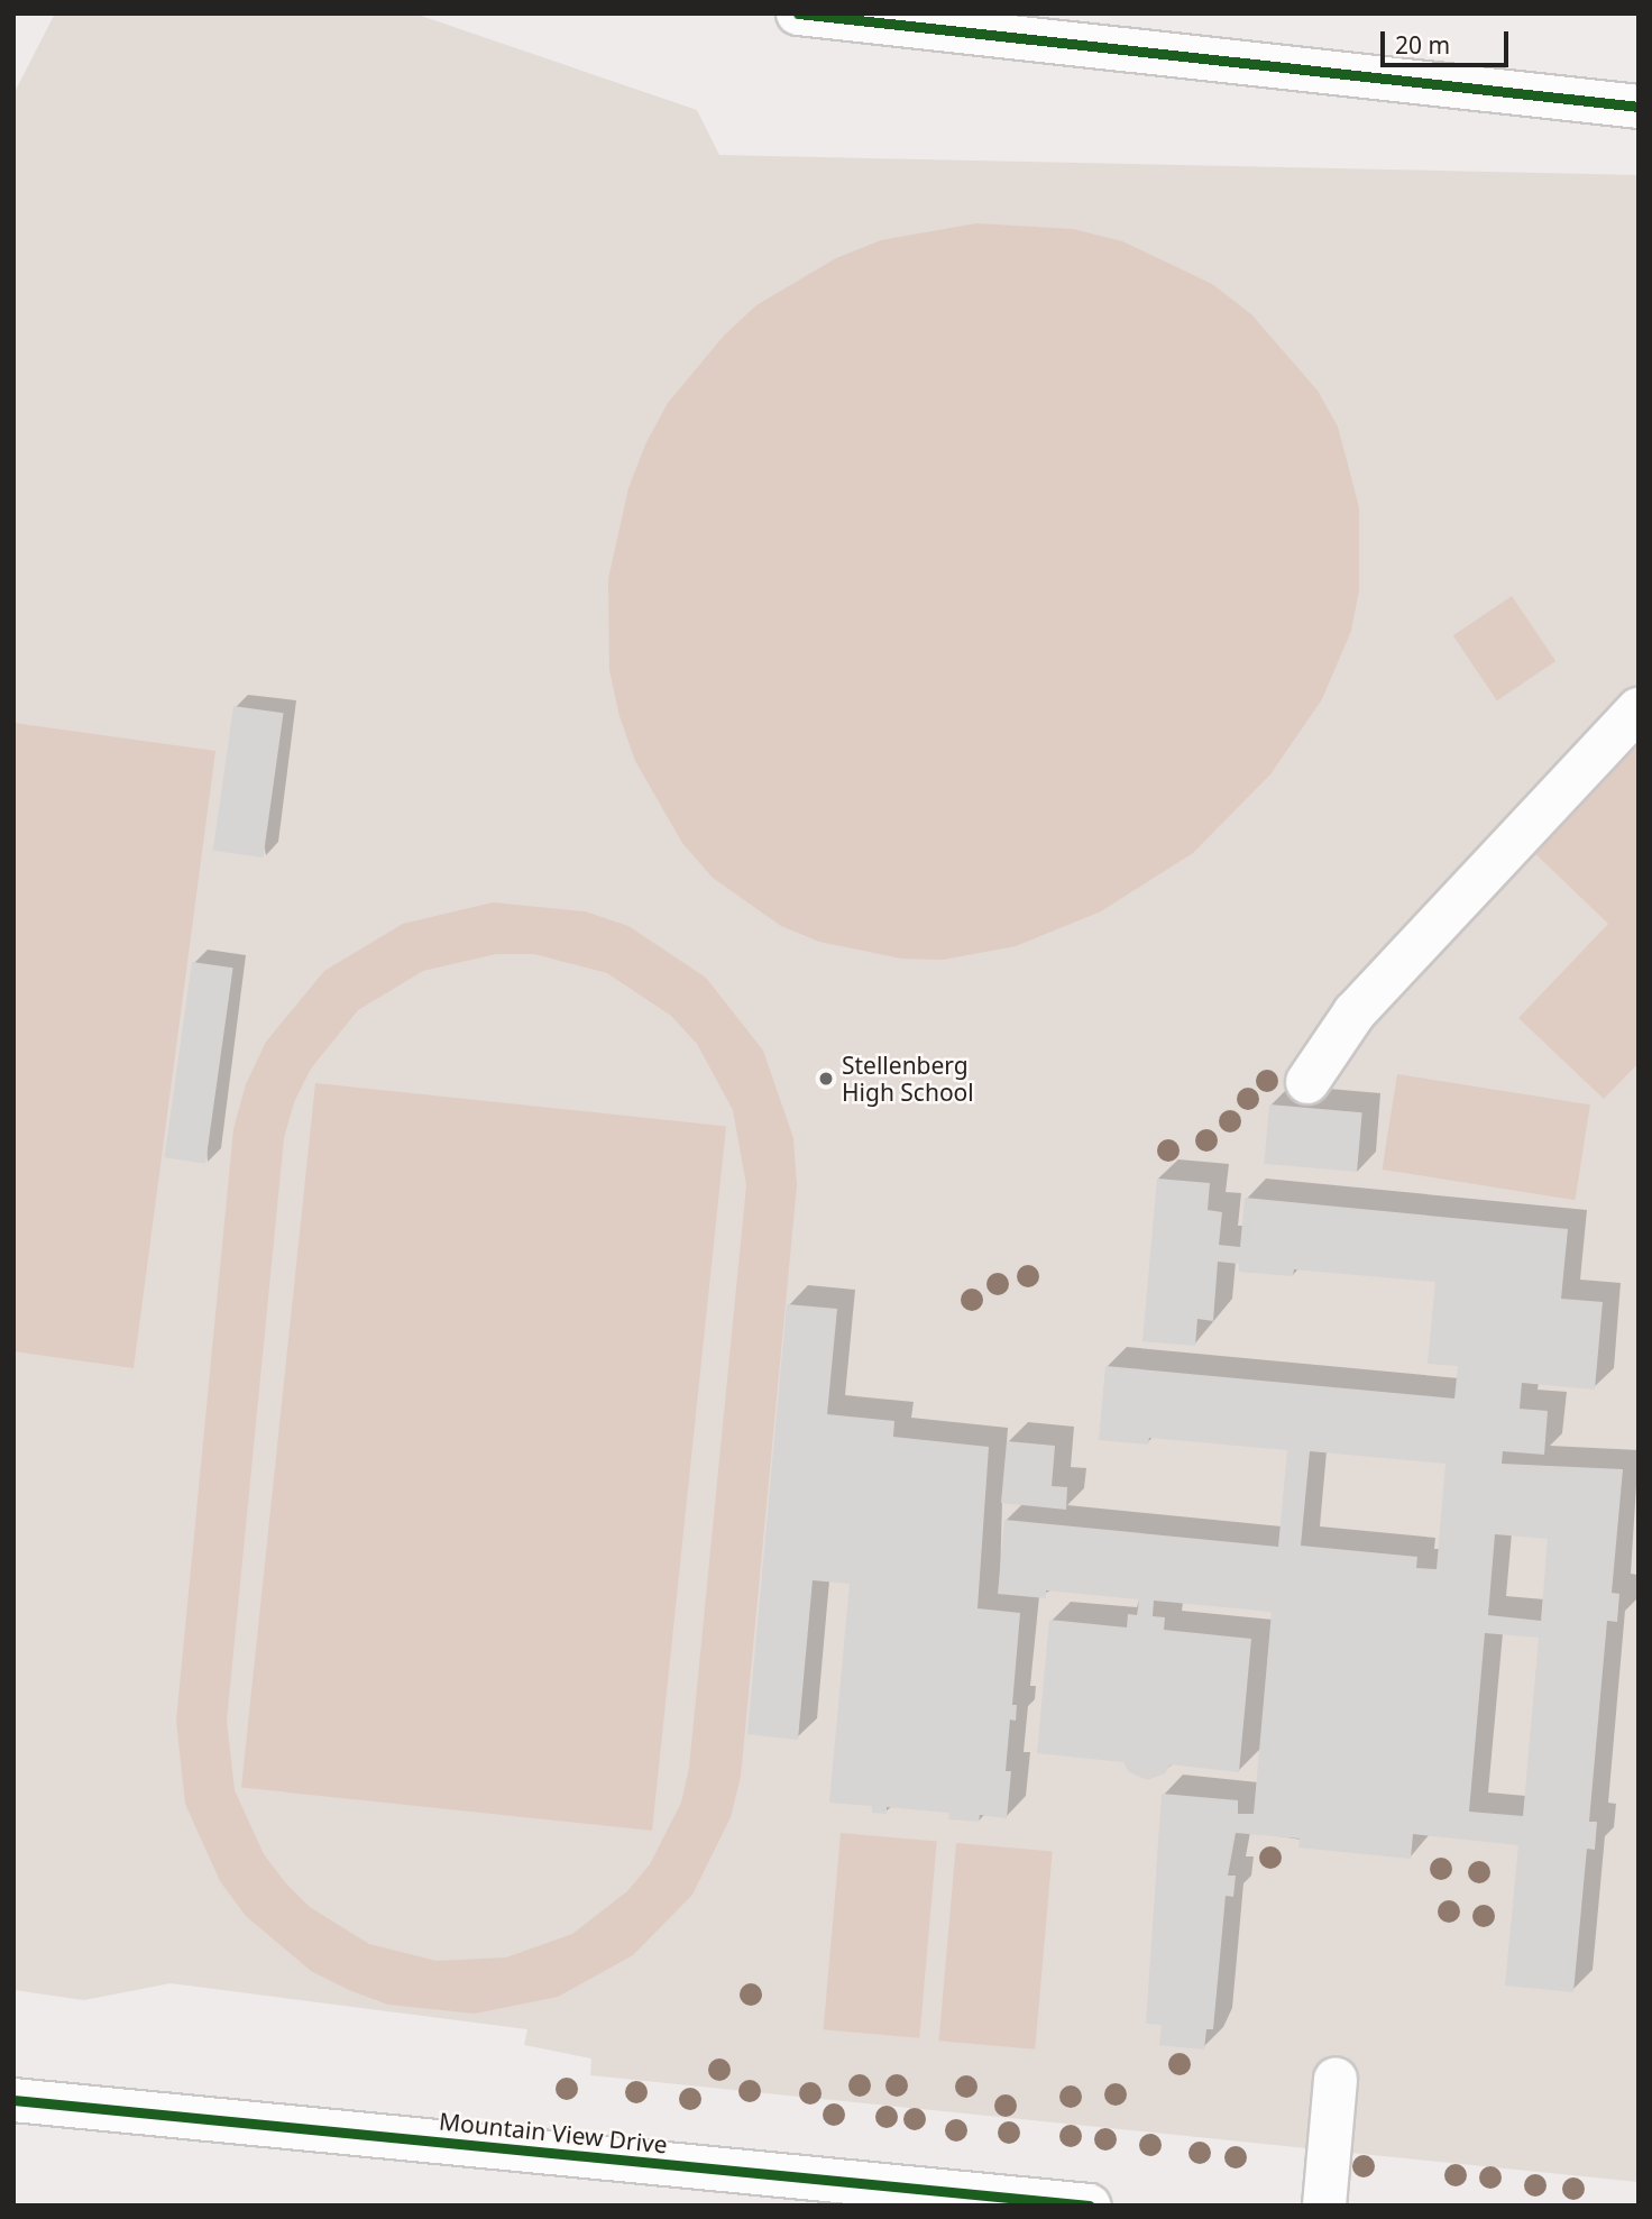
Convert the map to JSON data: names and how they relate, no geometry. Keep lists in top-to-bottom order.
{
  "streets": {
    "street": ["Mountain View Drive"]
  },
  "places": ["Stellenberg High School"],
  "scale_bar": "20 m"
}
